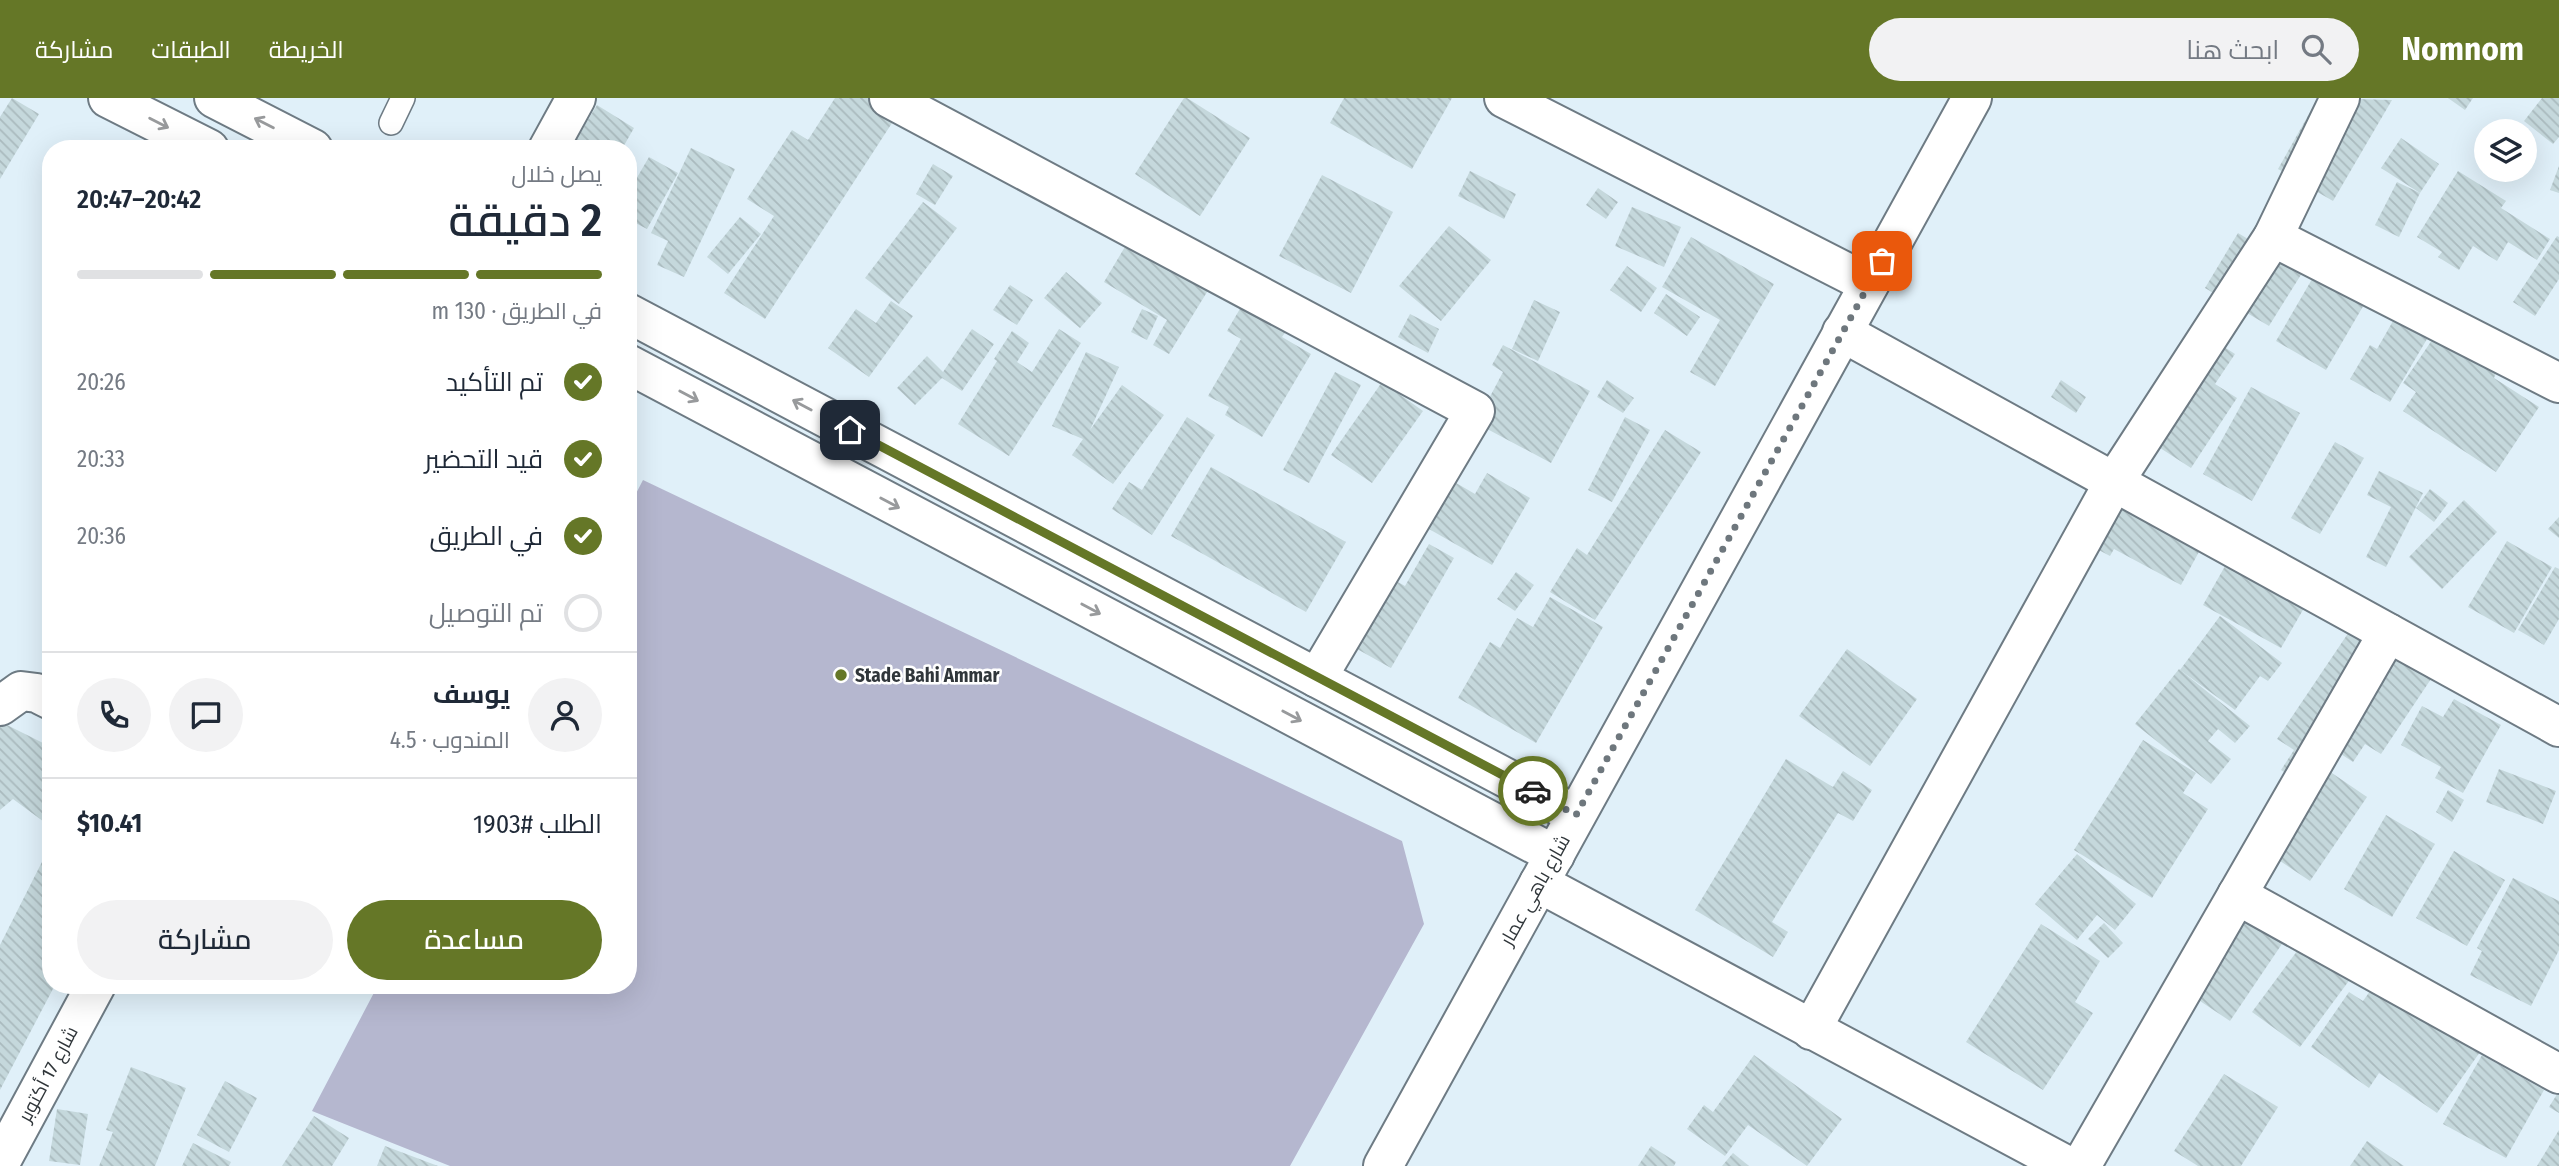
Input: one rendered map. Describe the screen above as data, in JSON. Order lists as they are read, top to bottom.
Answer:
{
  "streets": {
    "street": ["شارع باهي عمار", "شارع 17 أكتوبر"]
  },
  "places": ["Stade Bahi Ammar"],
  "page": {
    "header": "Nomnom",
    "search": "ابحث هنا",
    "nav": ["الخريطة", "الطبقات", "مشاركة"],
    "heading": ["2 دقيقة", "يصل خلال", "20:42–20:47"],
    "panel": [
      "يوسف",
      "المندوب · 4.5",
      "الطلب #1903",
      "$10.41"
    ],
    "bar": "في الطريق · 130 m",
    "list": [
      ["تم التأكيد", "20:26"],
      ["قيد التحضير", "20:33"],
      ["في الطريق", "20:36"],
      "تم التوصيل"
    ],
    "buttons": ["مساعدة", "مشاركة"]
  }
}
